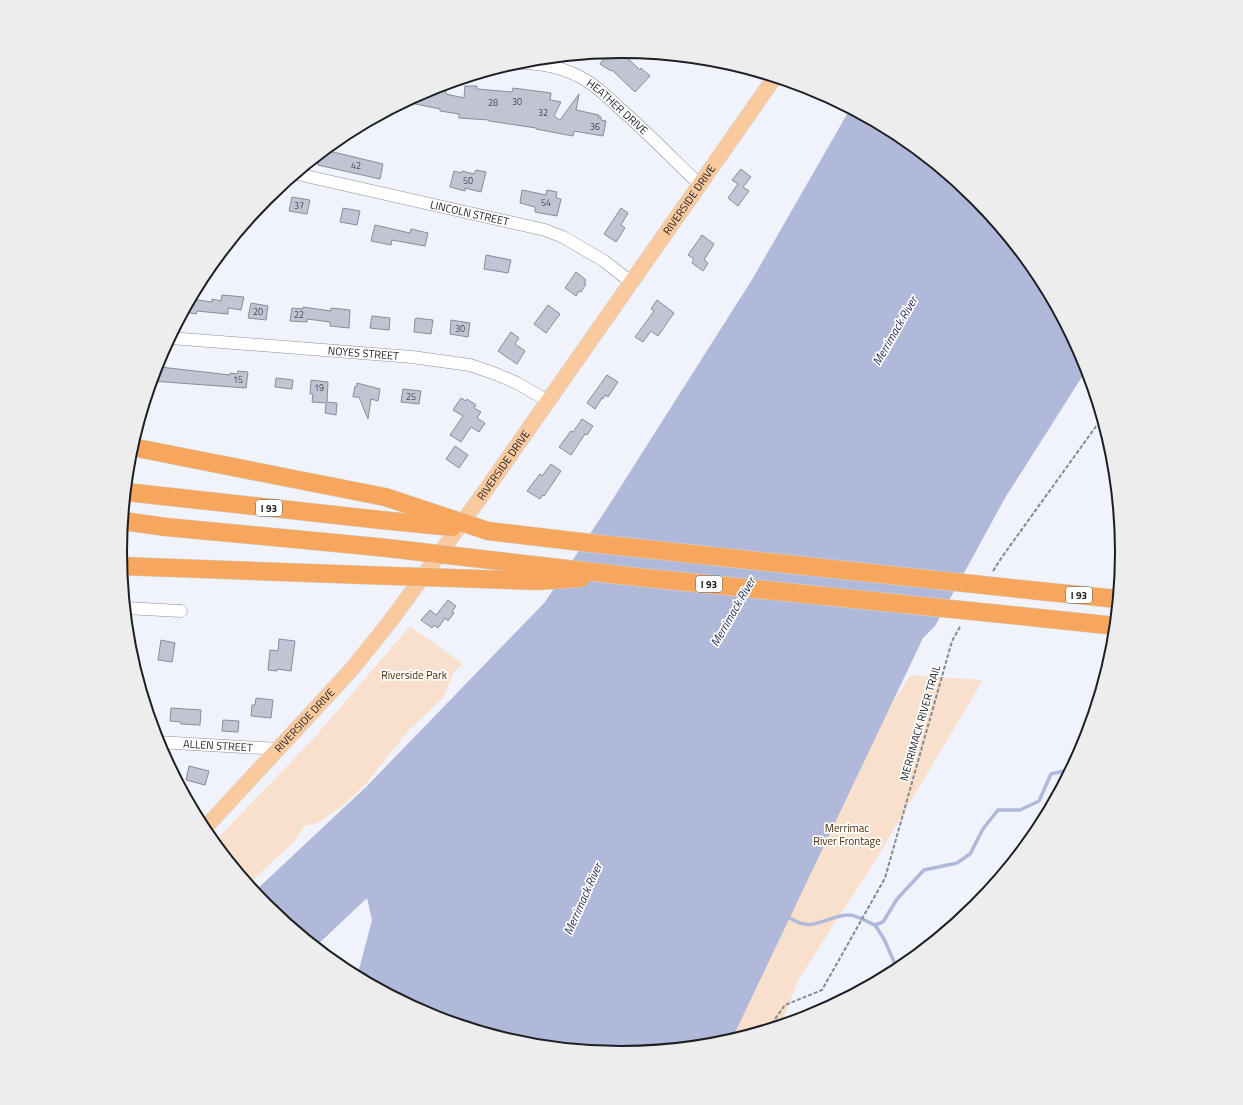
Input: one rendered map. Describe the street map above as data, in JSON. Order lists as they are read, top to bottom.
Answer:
{
  "streets": {
    "highway": ["I 93"],
    "main road": ["RIVERSIDE DRIVE"],
    "street": [
      "HEATHER DRIVE",
      "LINCOLN STREET",
      "NOYES STREET",
      "ALLEN STREET"
    ],
    "path": ["MERRIMACK RIVER TRAIL"]
  },
  "crossings": [
    ["HEATHER DRIVE", "RIVERSIDE DRIVE"],
    ["RIVERSIDE DRIVE", "LINCOLN STREET"],
    ["RIVERSIDE DRIVE", "NOYES STREET"],
    ["RIVERSIDE DRIVE", "ALLEN STREET"]
  ],
  "water": ["Merrimack River"],
  "parks": ["Riverside Park", "Merrimac River Frontage"],
  "house_numbers": [
    "30",
    "28",
    "32",
    "36",
    "42",
    "50",
    "54",
    "37",
    "20",
    "22",
    "30",
    "15",
    "19",
    "25"
  ]
}
